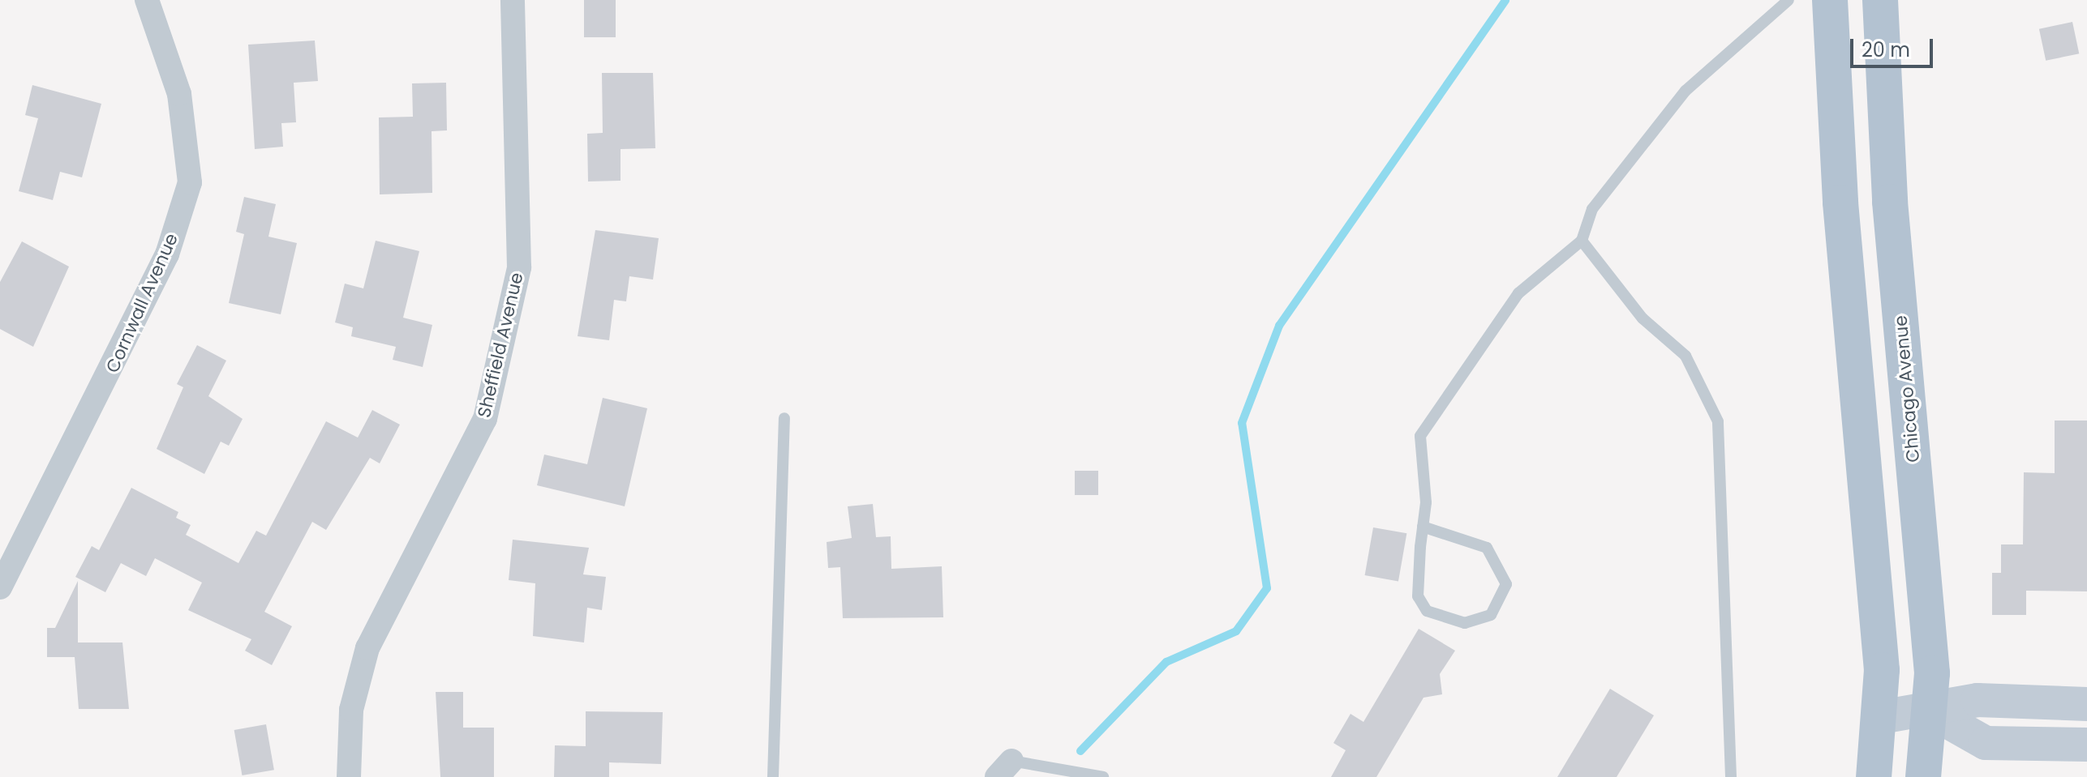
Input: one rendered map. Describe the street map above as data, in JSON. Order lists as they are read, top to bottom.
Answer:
{
  "streets": {
    "main road": ["Chicago Avenue"],
    "street": ["Cornwall Avenue", "Sheffield Avenue"]
  },
  "scale_bar": "20 m"
}
